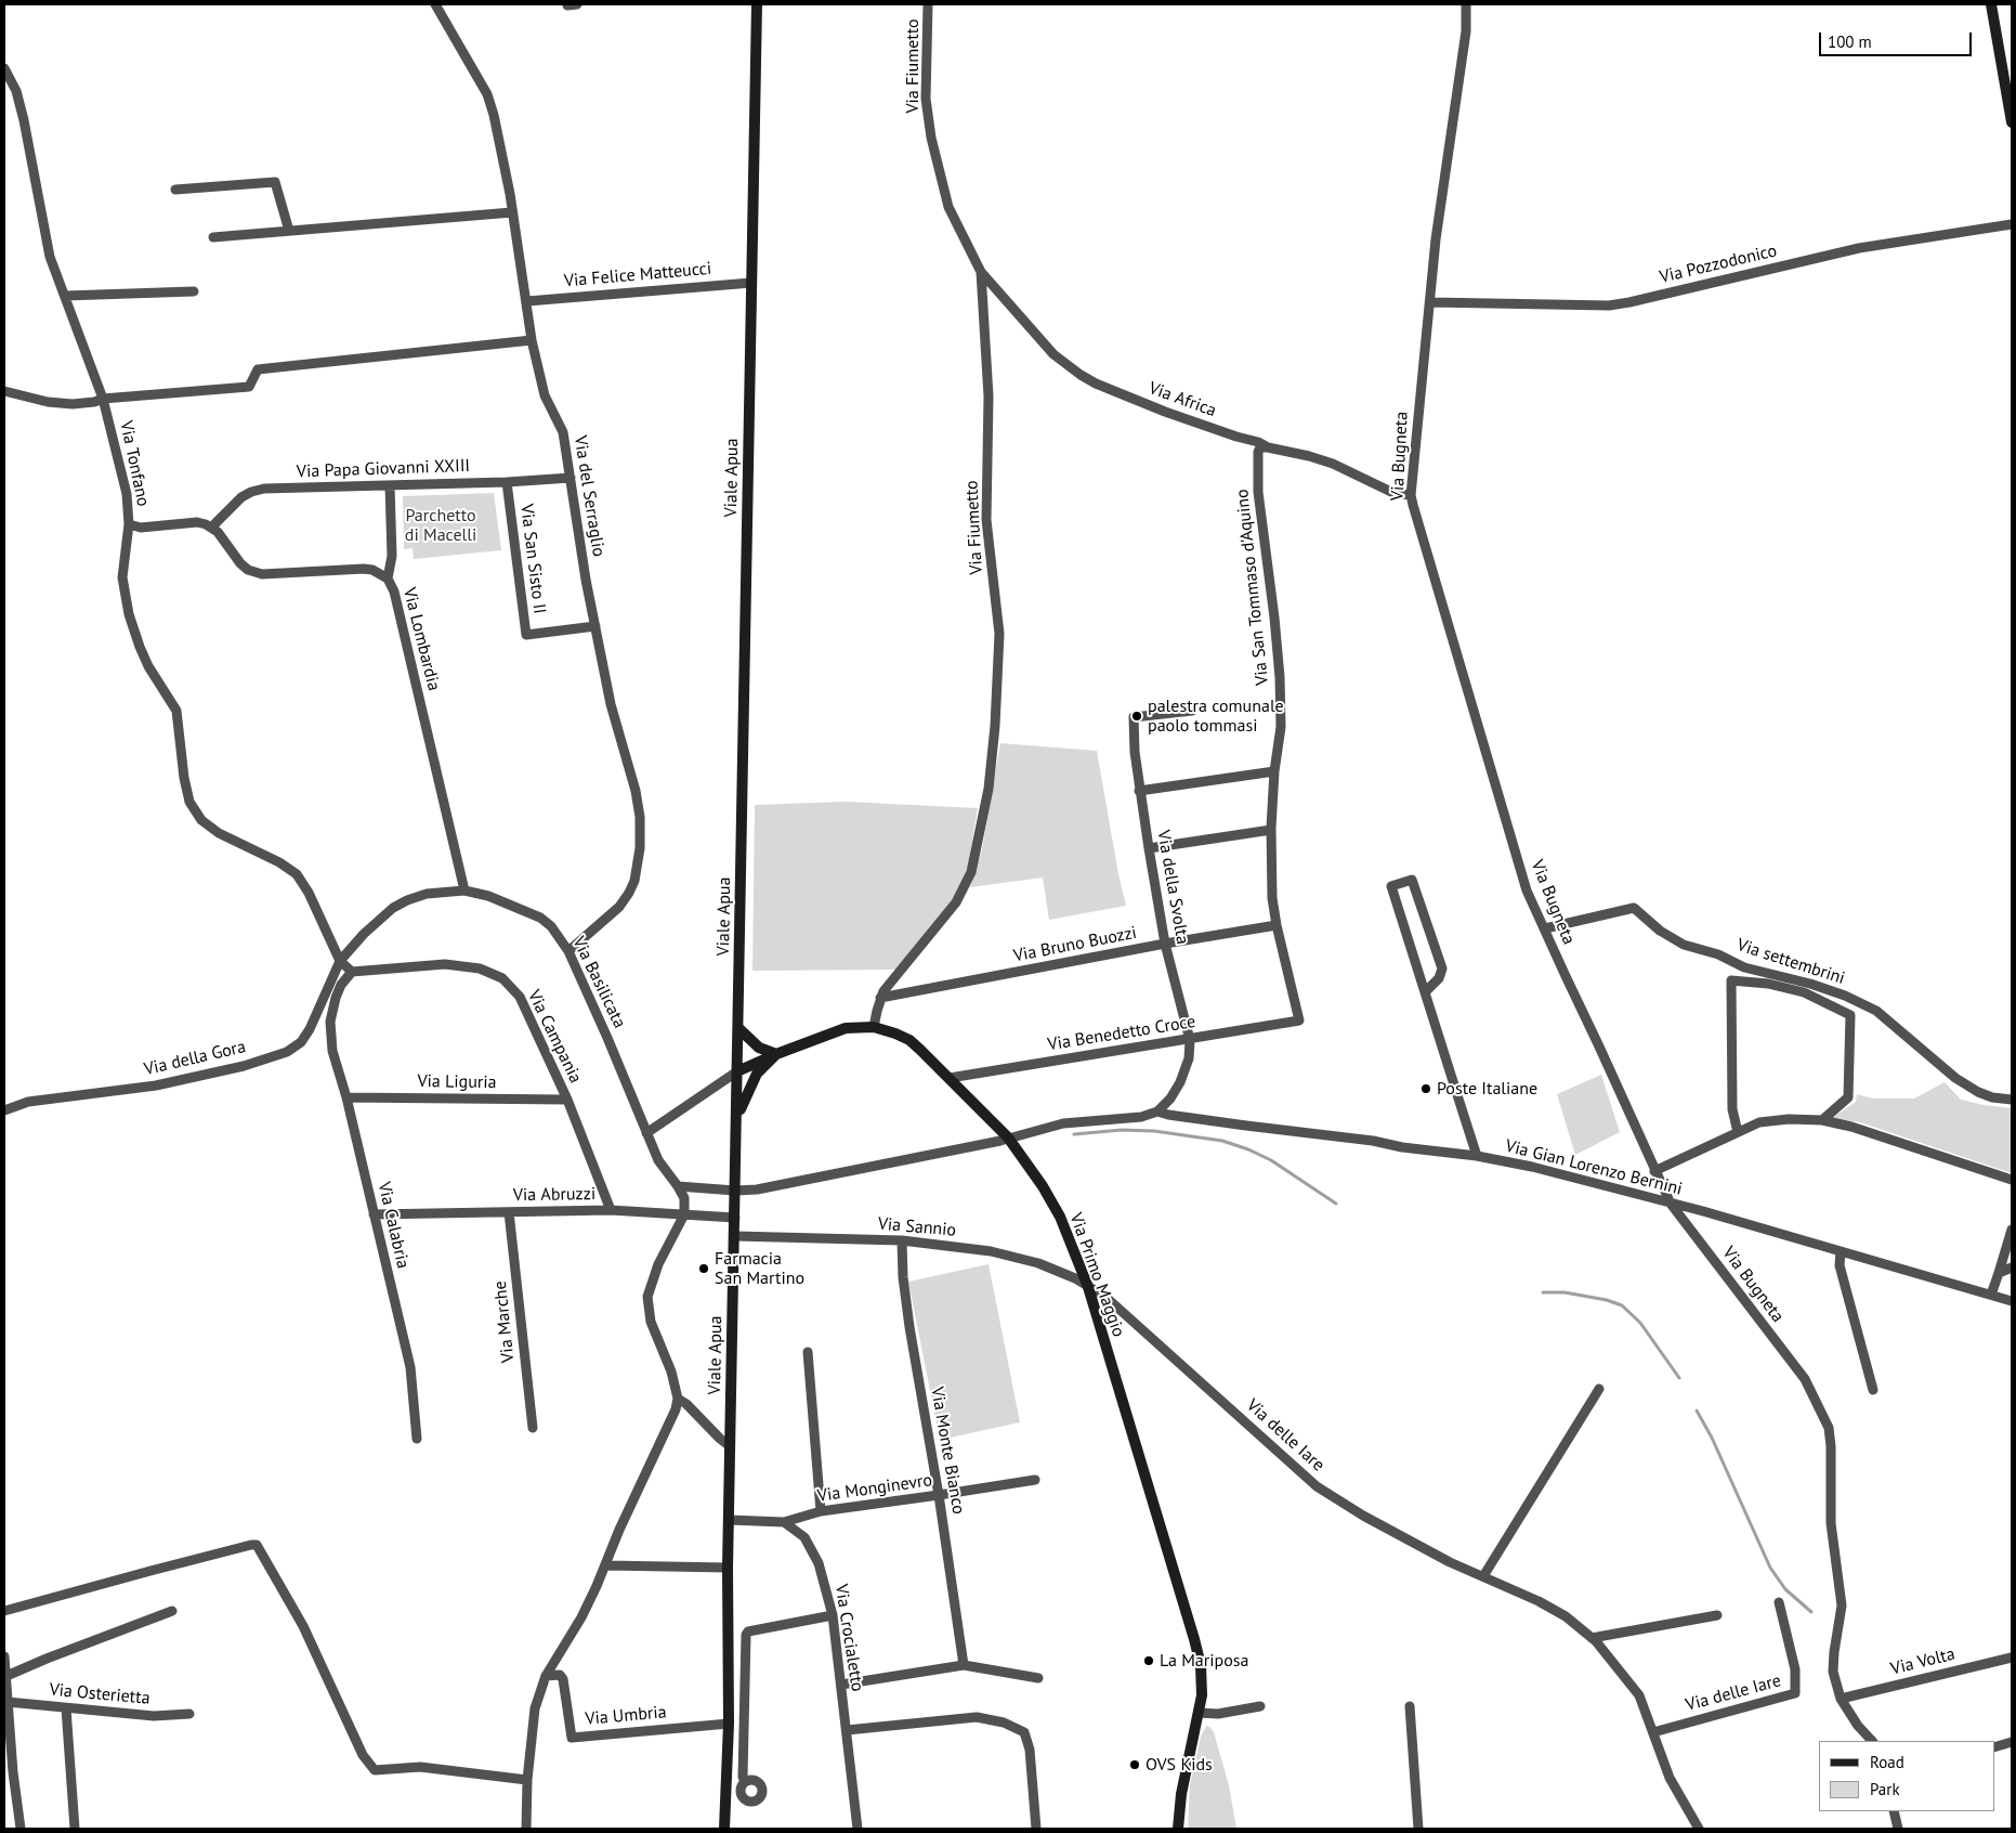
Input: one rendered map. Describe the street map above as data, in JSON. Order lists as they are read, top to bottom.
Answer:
{
  "streets": {
    "street": [
      "Via Fiumetto",
      "Via Pozzodonico",
      "Via Felice Matteucci",
      "Via Africa",
      "Via Bugneta",
      "Via Tonfano",
      "Via Papa Giovanni XXIII",
      "Viale Apua",
      "Via del Serraglio",
      "Via San Sisto II",
      "Via San Tommaso d'Aquino",
      "Via Lombardia",
      "Via della Svolta",
      "Via Bruno Buozzi",
      "Via settembrini",
      "Via Basilicata",
      "Via Benedetto Croce",
      "Via Campania",
      "Via della Gora",
      "Via Liguria",
      "Via Gian Lorenzo Bernini",
      "Via Abruzzi",
      "Via Calabria",
      "Via Sannio",
      "Via Primo Maggio",
      "Via Marche",
      "Via delle Iare",
      "Via Monte Bianco",
      "Via Monginevro",
      "Via Crocialetto",
      "Via Volta",
      "Via Osterietta",
      "Via Umbria"
    ]
  },
  "crossings": [
    ["Via Fiumetto", "Via Africa"],
    ["Via Fiumetto", "Via Bruno Buozzi"],
    ["Via Fiumetto", "Via Primo Maggio"],
    ["Via Pozzodonico", "Via Bugneta"],
    ["Via Felice Matteucci", "Viale Apua"],
    ["Via Felice Matteucci", "Via del Serraglio"],
    ["Via Africa", "Via Bugneta"],
    ["Via Africa", "Via San Tommaso d'Aquino"],
    ["Via Bugneta", "Via settembrini"],
    ["Via Bugneta", "Via Gian Lorenzo Bernini"],
    ["Via Bugneta", "Via Volta"],
    ["Via Tonfano", "Via Basilicata"],
    ["Via Tonfano", "Via della Gora"],
    ["Via Papa Giovanni XXIII", "Via del Serraglio"],
    ["Via Papa Giovanni XXIII", "Via San Sisto II"],
    ["Via Papa Giovanni XXIII", "Via Lombardia"],
    ["Viale Apua", "Via Abruzzi"],
    ["Viale Apua", "Via Sannio"],
    ["Viale Apua", "Via Primo Maggio"],
    ["Viale Apua", "Via Umbria"],
    ["Via del Serraglio", "Via San Sisto II"],
    ["Via del Serraglio", "Via Basilicata"],
    ["Via San Tommaso d'Aquino", "Via Bruno Buozzi"],
    ["Via San Tommaso d'Aquino", "Via Benedetto Croce"],
    ["Via Lombardia", "Via Basilicata"],
    ["Via della Svolta", "Via Bruno Buozzi"],
    ["Via della Svolta", "Via Benedetto Croce"],
    ["Via della Svolta", "Via Gian Lorenzo Bernini"],
    ["Via Basilicata", "Via della Gora"],
    ["Via Basilicata", "Via Abruzzi"],
    ["Via Benedetto Croce", "Via Primo Maggio"],
    ["Via Campania", "Via Liguria"],
    ["Via Campania", "Via Abruzzi"],
    ["Via Campania", "Via Calabria"],
    ["Via Liguria", "Via Calabria"],
    ["Via Abruzzi", "Via Calabria"],
    ["Via Abruzzi", "Via Marche"],
    ["Via Sannio", "Via Primo Maggio"],
    ["Via Sannio", "Via delle Iare"],
    ["Via Sannio", "Via Monte Bianco"],
    ["Via Primo Maggio", "Via delle Iare"],
    ["Via Monte Bianco", "Via Monginevro"],
    ["Via Monginevro", "Via Crocialetto"]
  ],
  "parks": ["Parchetto di Macelli"],
  "places": [
    "palestra comunale paolo tommasi",
    "Poste Italiane",
    "Farmacia San Martino",
    "La Mariposa",
    "OVS Kids"
  ],
  "legend": ["Road", "Park"],
  "scale_bar": "100 m"
}
